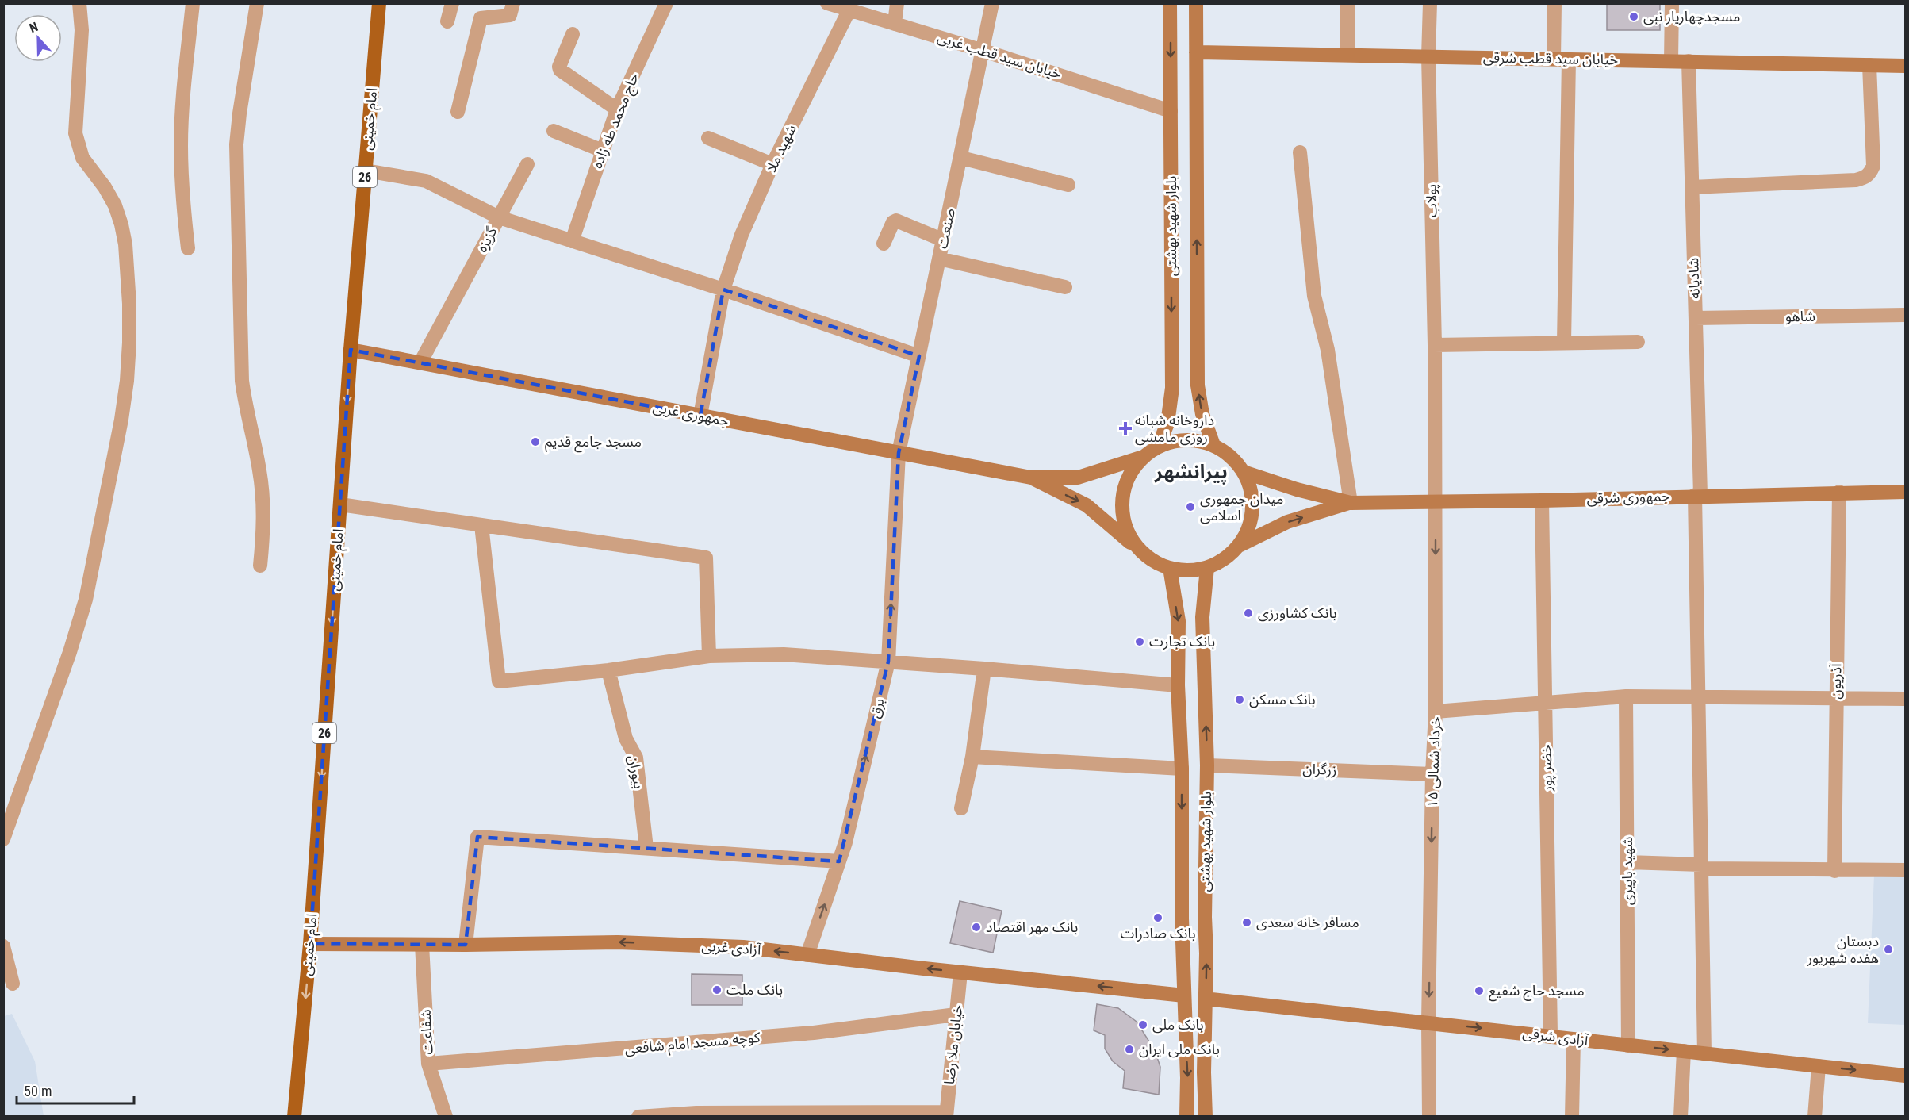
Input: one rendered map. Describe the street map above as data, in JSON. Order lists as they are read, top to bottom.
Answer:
{
  "streets": {
    "main road": ["امام خمینی", "26"],
    "street": [
      "خیابان سید قطب غربی",
      "خیابان سید قطب شرقی",
      "حاج محمد طه زاده",
      "شهید ملا",
      "پولاب",
      "بلوار شهید بهشتی",
      "صنعت",
      "گزیزه",
      "شادیانه",
      "شاهو",
      "جمهوری غربی",
      "جمهوری شرقی",
      "آذریون",
      "برق",
      "۱۵ خرداد شمالی",
      "خضر پور",
      "زرگران",
      "بیوران",
      "شهید باپیری",
      "آزادی غربی",
      "شفاعت",
      "آزادی شرقی",
      "کوچه مسجد امام شافعی",
      "خیابان ملا رضا"
    ]
  },
  "crossings": [
    ["خیابان سید قطب غربی", "شهید ملا"],
    ["خیابان سید قطب غربی", "بلوار شهید بهشتی"],
    ["خیابان سید قطب غربی", "صنعت"],
    ["خیابان سید قطب شرقی", "پولاب"],
    ["خیابان سید قطب شرقی", "بلوار شهید بهشتی"],
    ["خیابان سید قطب شرقی", "شادیانه"],
    ["امام خمینی", "گزیزه"],
    ["امام خمینی", "جمهوری غربی"],
    ["امام خمینی", "آزادی غربی"],
    ["شهید ملا", "جمهوری غربی"],
    ["پولاب", "جمهوری شرقی"],
    ["پولاب", "۱۵ خرداد شمالی"],
    ["بلوار شهید بهشتی", "زرگران"],
    ["بلوار شهید بهشتی", "آزادی غربی"],
    ["بلوار شهید بهشتی", "آزادی شرقی"],
    ["صنعت", "جمهوری غربی"],
    ["صنعت", "برق"],
    ["گزیزه", "جمهوری غربی"],
    ["شادیانه", "شاهو"],
    ["شادیانه", "جمهوری شرقی"],
    ["شادیانه", "آزادی شرقی"],
    ["جمهوری غربی", "برق"],
    ["جمهوری شرقی", "آذریون"],
    ["جمهوری شرقی", "۱۵ خرداد شمالی"],
    ["جمهوری شرقی", "خضر پور"],
    ["برق", "آزادی غربی"],
    ["۱۵ خرداد شمالی", "زرگران"],
    ["۱۵ خرداد شمالی", "آزادی شرقی"],
    ["خضر پور", "آزادی شرقی"],
    ["شهید باپیری", "آزادی شرقی"],
    ["آزادی غربی", "شفاعت"],
    ["آزادی غربی", "خیابان ملا رضا"],
    ["شفاعت", "کوچه مسجد امام شافعی"],
    ["کوچه مسجد امام شافعی", "خیابان ملا رضا"]
  ],
  "one_way": [
    "امام خمینی",
    "برق",
    "۱۵ خرداد شمالی",
    "آزادی غربی",
    "آزادی شرقی"
  ],
  "districts": ["پیرانشهر"],
  "places": {
    "other": [
      "مسجدچهاریار نبی",
      "مسجد جامع قدیم",
      "میدان جمهوری اسلامی",
      "بانک کشاورزی",
      "بانک تجارت",
      "بانک مسکن",
      "بانک صادرات",
      "مسافر خانه سعدی",
      "بانک مهر اقتصاد",
      "دبستان هفده شهریور",
      "بانک ملت",
      "مسجد حاج شفیع",
      "بانک ملی",
      "بانک ملی ایران"
    ],
    "health": ["داروخانه شبانه روزی مامشی"]
  },
  "scale_bar": "50 m",
  "north": "top"
}
